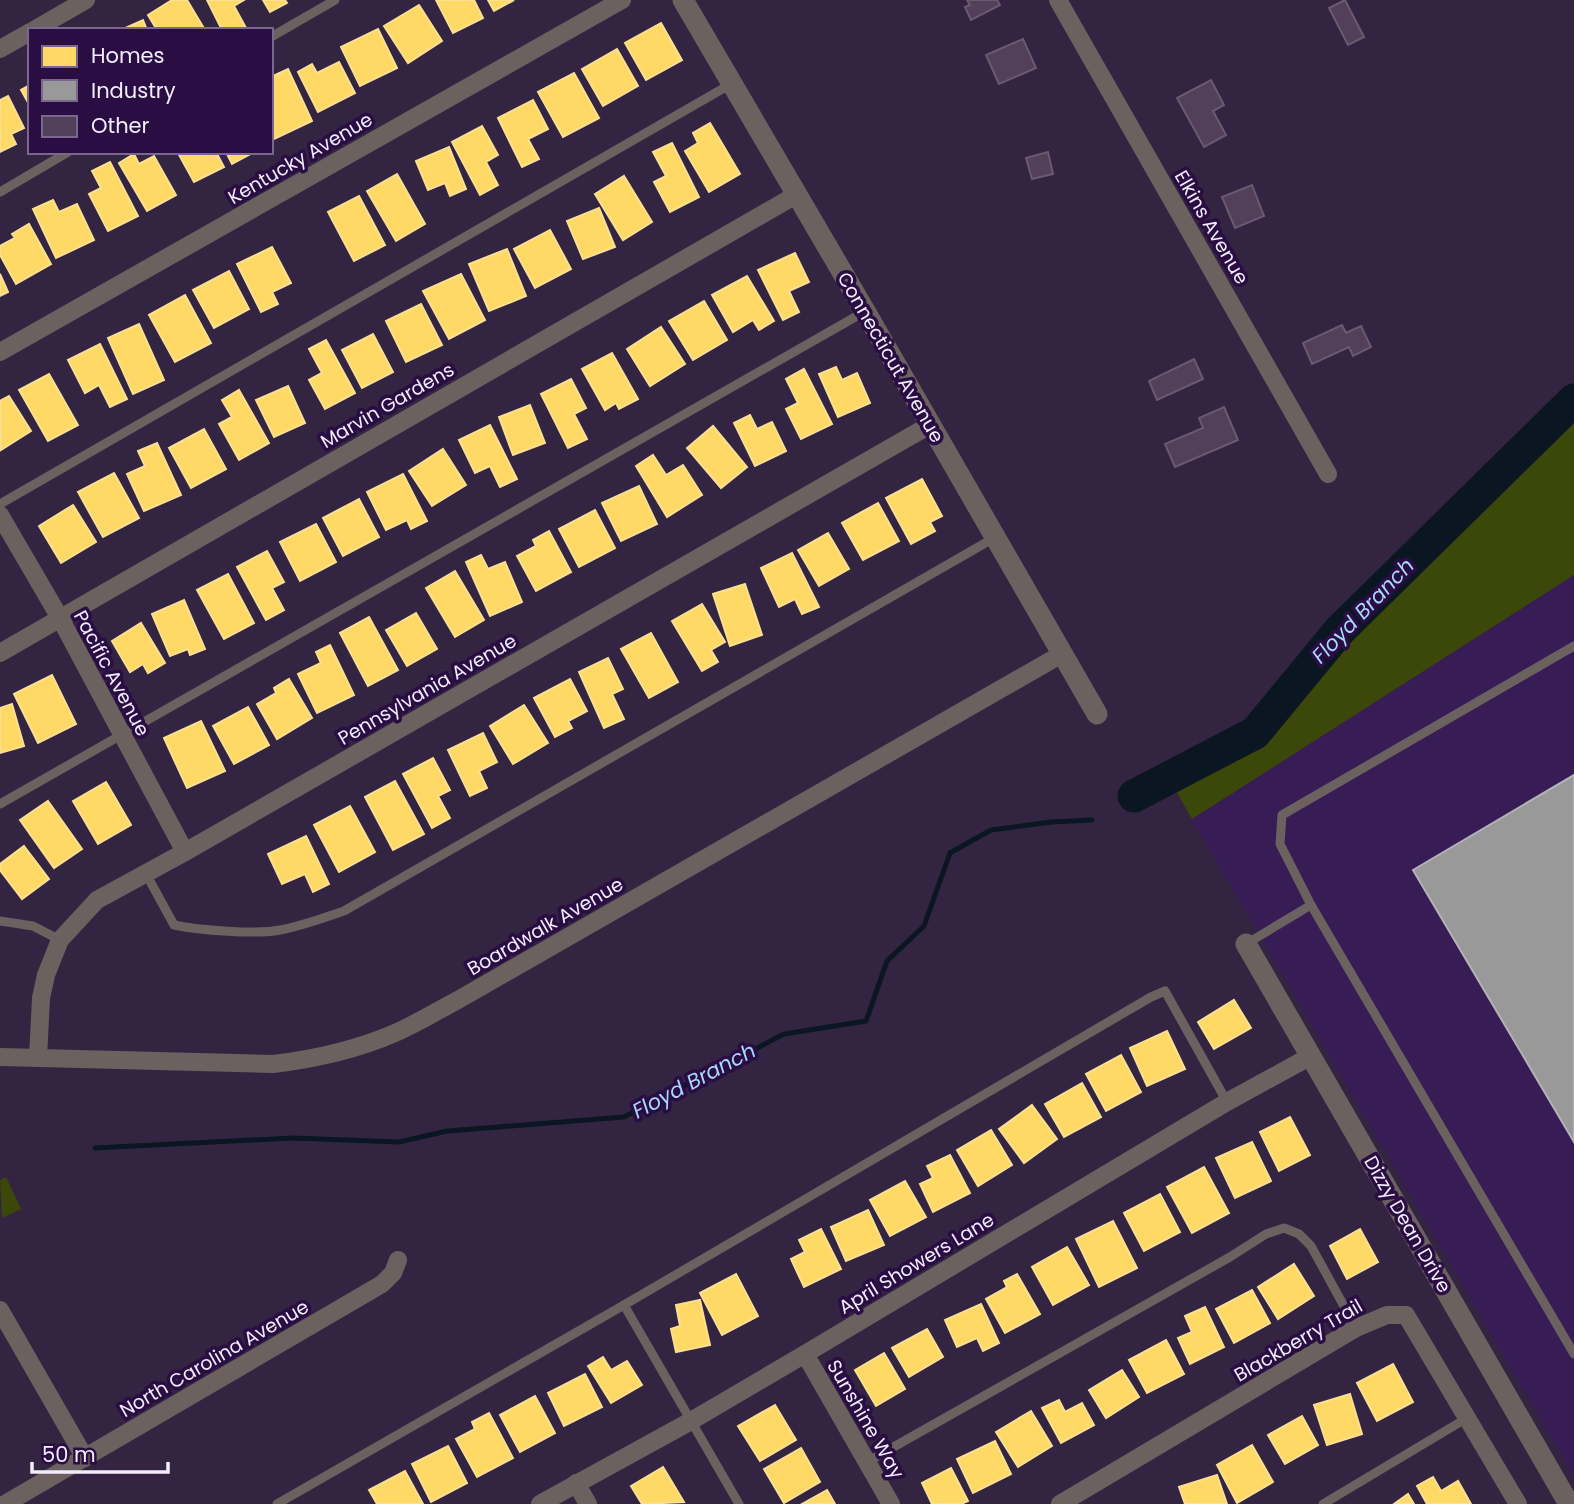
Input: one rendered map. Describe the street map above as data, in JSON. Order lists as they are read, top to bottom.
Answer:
{
  "streets": {
    "street": [
      "Kentucky Avenue",
      "Elkins Avenue",
      "Connecticut Avenue",
      "Marvin Gardens",
      "Pacific Avenue",
      "Pennsylvania Avenue",
      "Boardwalk Avenue",
      "Dizzy Dean Drive",
      "April Showers Lane",
      "Blackberry Trail",
      "North Carolina Avenue",
      "Sunshine Way"
    ]
  },
  "crossings": [
    ["Connecticut Avenue", "Marvin Gardens"],
    ["Connecticut Avenue", "Pennsylvania Avenue"],
    ["Connecticut Avenue", "Boardwalk Avenue"],
    ["Marvin Gardens", "Pacific Avenue"],
    ["Pacific Avenue", "Pennsylvania Avenue"],
    ["Pennsylvania Avenue", "Boardwalk Avenue"],
    ["Dizzy Dean Drive", "April Showers Lane"],
    ["April Showers Lane", "Sunshine Way"]
  ],
  "water": ["Floyd Branch"],
  "legend": ["Homes", "Industry", "Other"],
  "scale_bar": "50 m"
}
